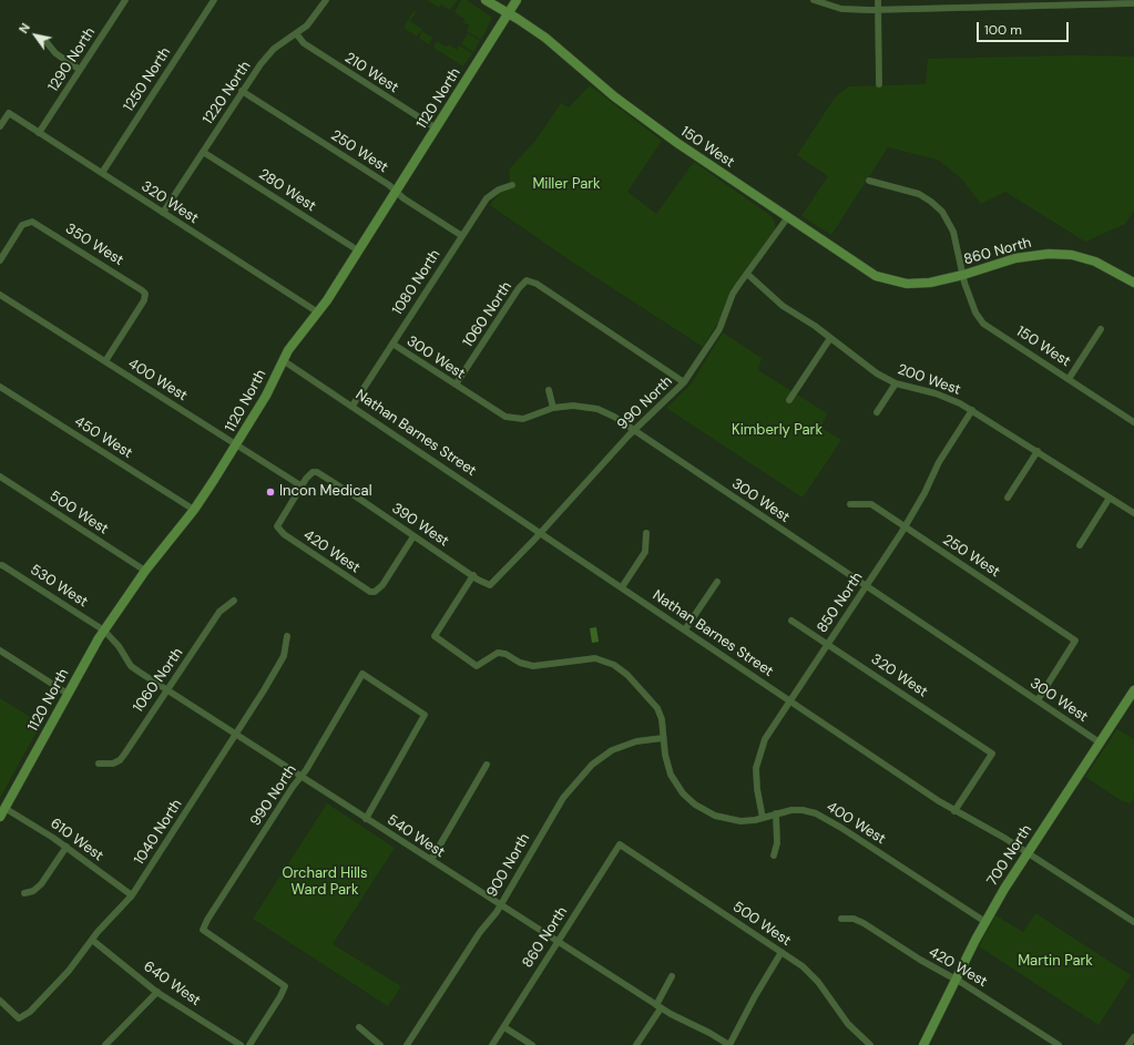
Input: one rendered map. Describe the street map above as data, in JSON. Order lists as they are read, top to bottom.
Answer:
{
  "streets": {
    "street": [
      "1290 North",
      "210 West",
      "1250 North",
      "1220 North",
      "1120 North",
      "150 West",
      "250 West",
      "280 West",
      "320 West",
      "350 West",
      "860 North",
      "1080 North",
      "1060 North",
      "300 West",
      "400 West",
      "200 West",
      "990 North",
      "Nathan Barnes Street",
      "450 West",
      "500 West",
      "390 West",
      "420 West",
      "530 West",
      "850 North",
      "1040 North",
      "540 West",
      "610 West",
      "700 North",
      "900 North",
      "640 West"
    ]
  },
  "crossings": [
    ["1290 North", "320 West"],
    ["210 West", "1220 North"],
    ["210 West", "1120 North"],
    ["1250 North", "320 West"],
    ["1220 North", "250 West"],
    ["1220 North", "280 West"],
    ["1220 North", "320 West"],
    ["1120 North", "150 West"],
    ["1120 North", "250 West"],
    ["1120 North", "280 West"],
    ["1120 North", "320 West"],
    ["1120 North", "400 West"],
    ["1120 North", "Nathan Barnes Street"],
    ["1120 North", "450 West"],
    ["1120 North", "500 West"],
    ["1120 North", "530 West"],
    ["1120 North", "540 West"],
    ["1120 North", "610 West"],
    ["150 West", "860 North"],
    ["150 West", "990 North"],
    ["250 West", "1080 North"],
    ["250 West", "300 West"],
    ["250 West", "850 North"],
    ["320 West", "Nathan Barnes Street"],
    ["320 West", "850 North"],
    ["350 West", "400 West"],
    ["860 North", "500 West"],
    ["860 North", "540 West"],
    ["1080 North", "300 West"],
    ["1080 North", "Nathan Barnes Street"],
    ["1060 North", "300 West"],
    ["1060 North", "990 North"],
    ["1060 North", "540 West"],
    ["300 West", "990 North"],
    ["300 West", "850 North"],
    ["300 West", "700 North"],
    ["400 West", "390 West"],
    ["400 West", "420 West"],
    ["400 West", "850 North"],
    ["400 West", "700 North"],
    ["400 West", "900 North"],
    ["200 West", "990 North"],
    ["200 West", "850 North"],
    ["990 North", "Nathan Barnes Street"],
    ["990 North", "390 West"],
    ["990 North", "540 West"],
    ["Nathan Barnes Street", "850 North"],
    ["Nathan Barnes Street", "700 North"],
    ["390 West", "420 West"],
    ["420 West", "700 North"],
    ["530 West", "540 West"],
    ["1040 North", "540 West"],
    ["1040 North", "610 West"],
    ["1040 North", "640 West"],
    ["540 West", "900 North"]
  ],
  "parks": [
    "Miller Park",
    "Kimberly Park",
    "Orchard Hills Ward Park",
    "Martin Park"
  ],
  "places": ["Incon Medical"],
  "scale_bar": "100 m",
  "north": "top left"
}
